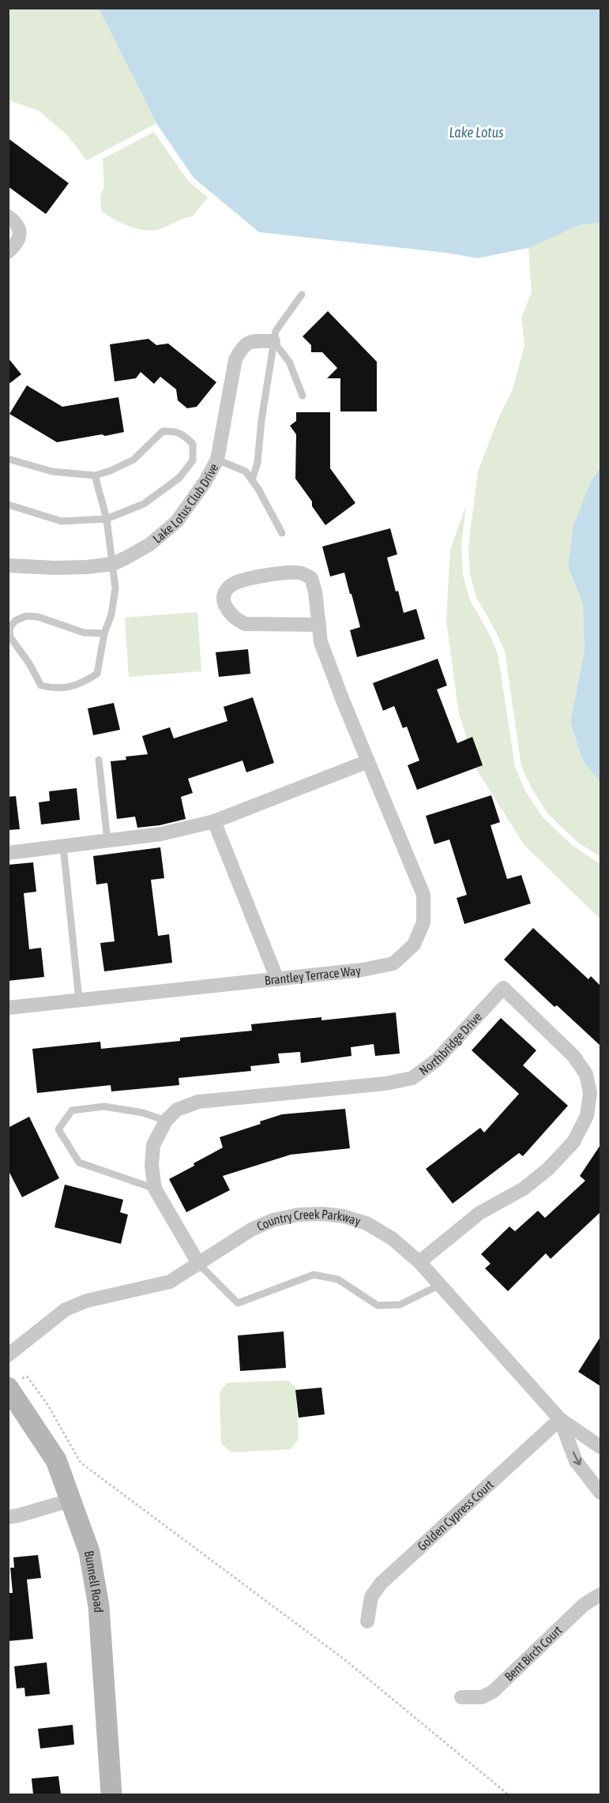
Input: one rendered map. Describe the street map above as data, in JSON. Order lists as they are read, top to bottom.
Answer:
{
  "streets": {
    "main road": ["Bunnell Road"],
    "street": [
      "Lake Lotus Club Drive",
      "Brantley Terrace Way",
      "Northbridge Drive",
      "Country Creek Parkway",
      "Golden Cypress Court",
      "Bent Birch Court"
    ]
  },
  "crossings": [
    ["Northbridge Drive", "Country Creek Parkway"],
    ["Country Creek Parkway", "Golden Cypress Court"]
  ],
  "water": ["Lake Lotus"]
}
